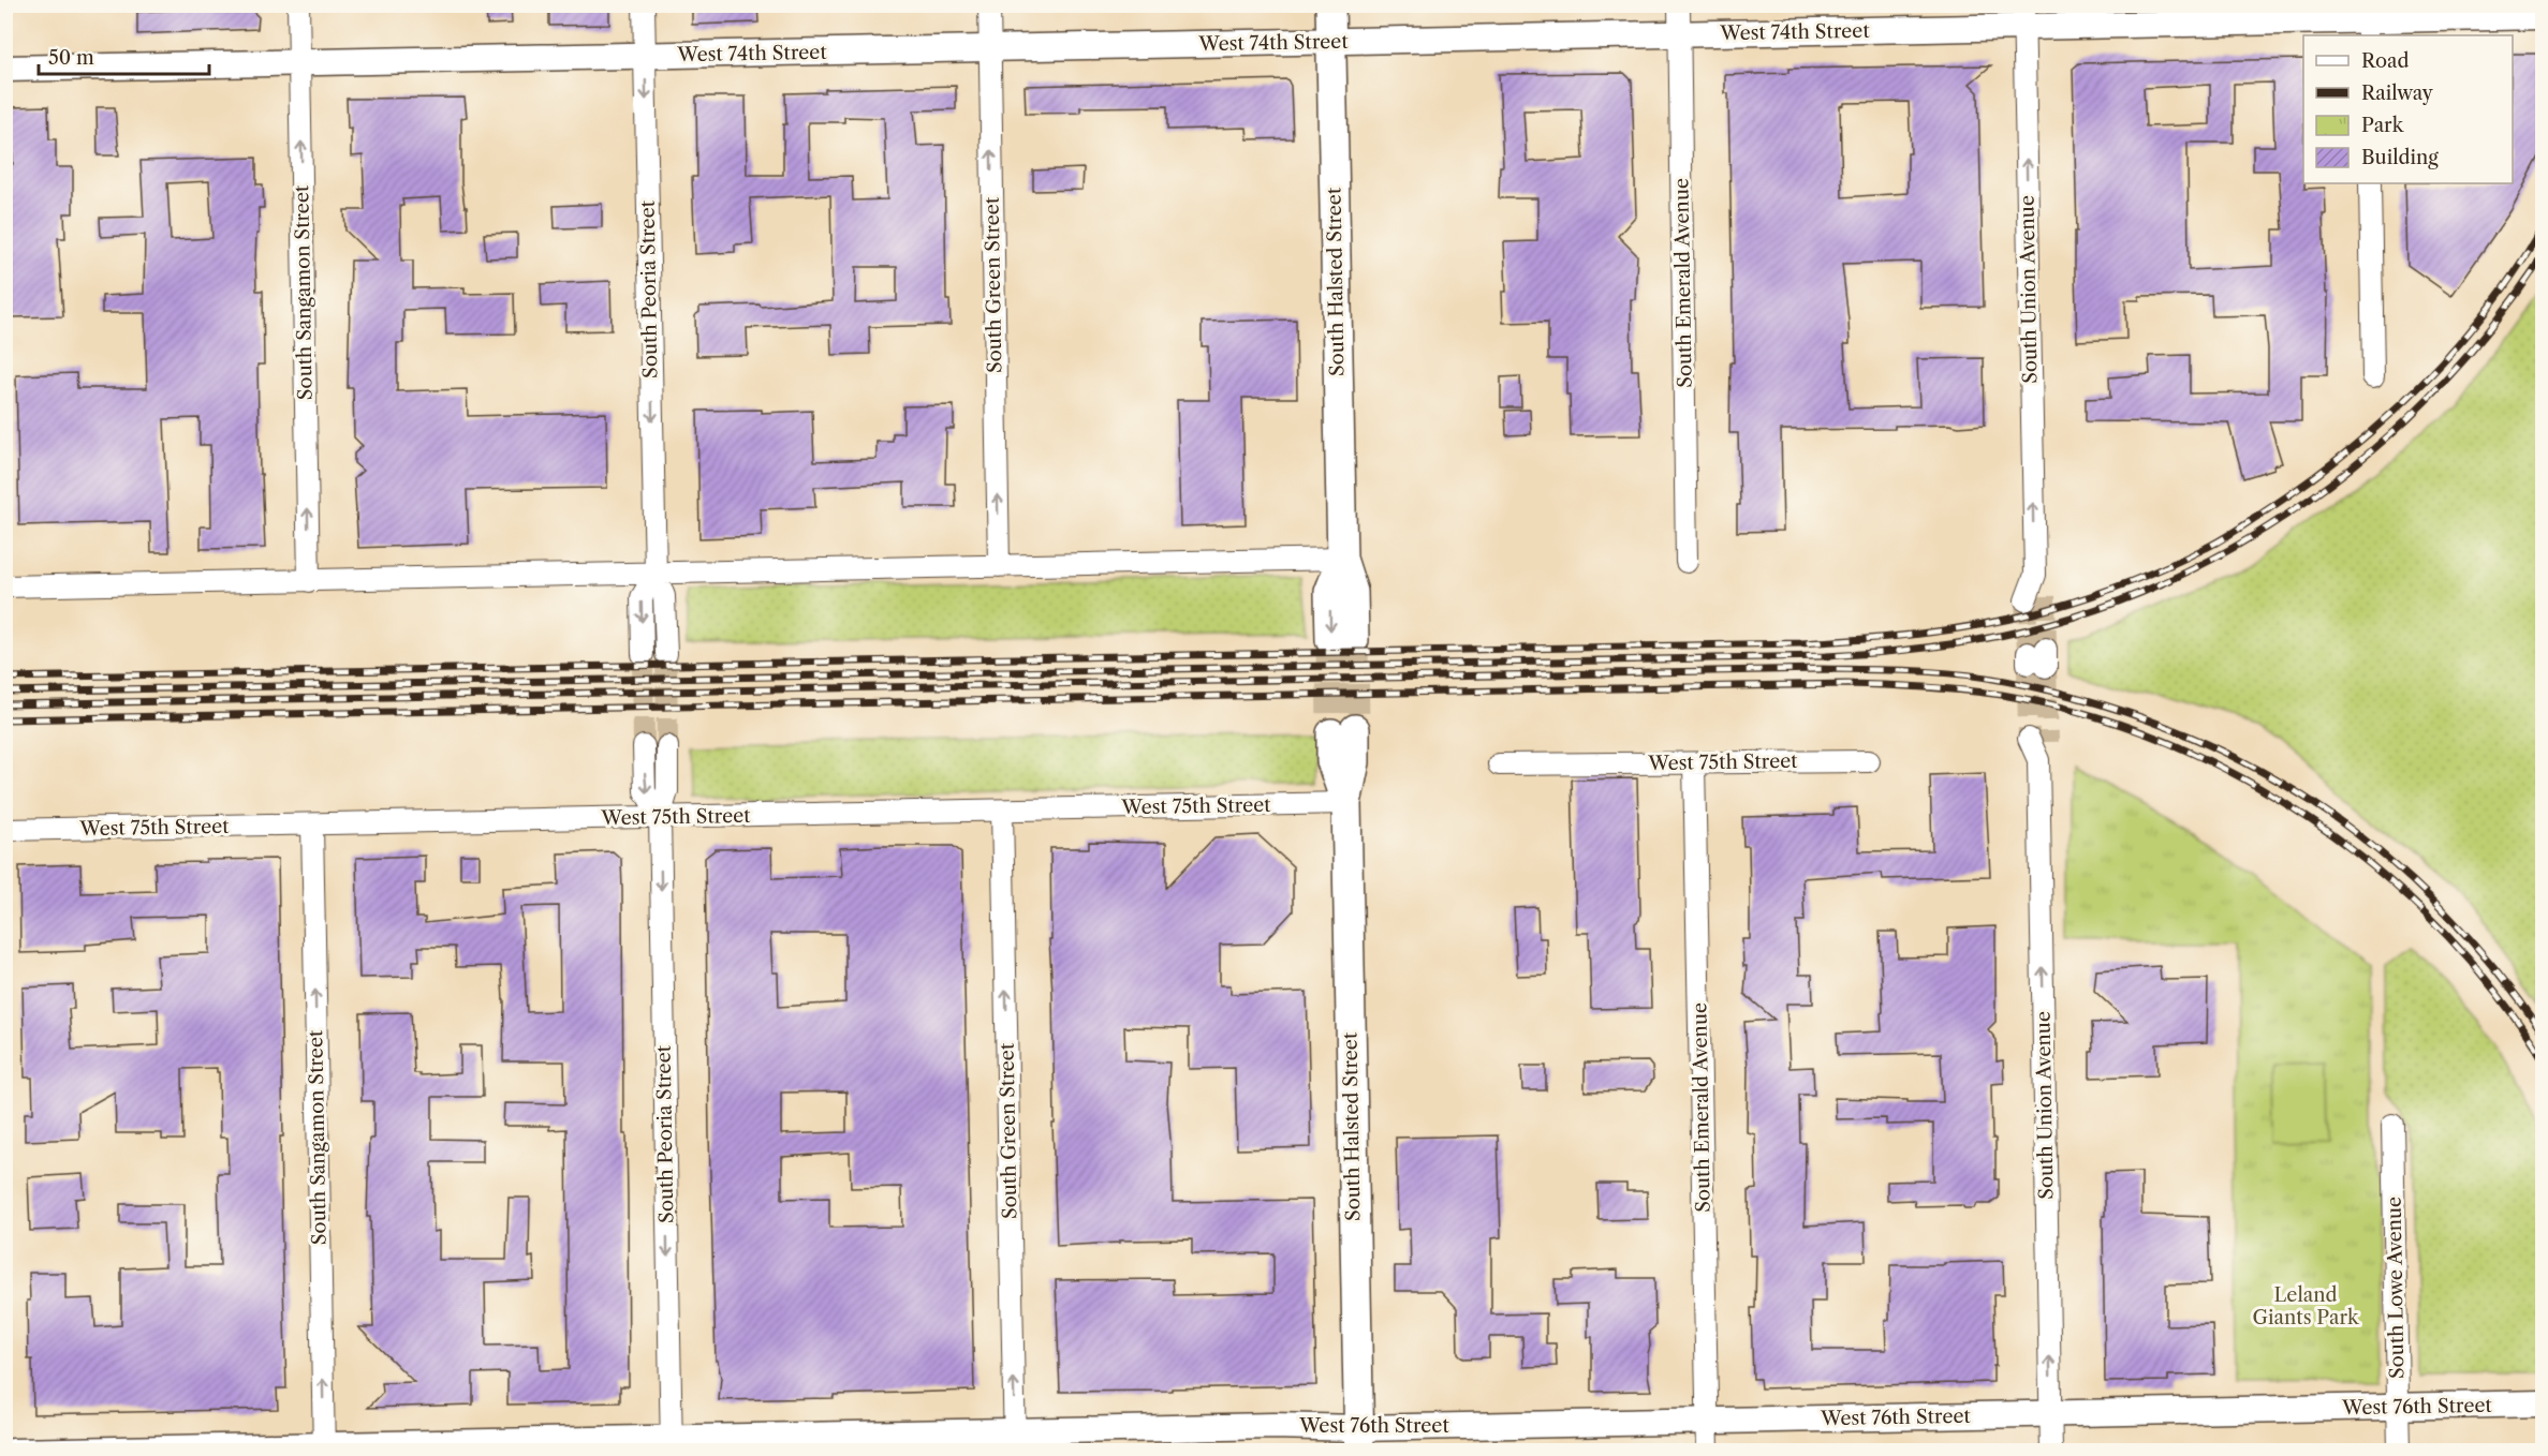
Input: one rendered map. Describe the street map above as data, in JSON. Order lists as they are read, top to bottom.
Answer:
{
  "streets": {
    "main road": ["South Halsted Street"],
    "street": [
      "West 74th Street",
      "South Emerald Avenue",
      "South Green Street",
      "South Peoria Street",
      "South Union Avenue",
      "South Sangamon Street",
      "West 75th Street",
      "South Lowe Avenue",
      "West 76th Street"
    ]
  },
  "crossings": [
    ["West 74th Street", "South Halsted Street"],
    ["West 74th Street", "South Emerald Avenue"],
    ["West 74th Street", "South Green Street"],
    ["West 74th Street", "South Peoria Street"],
    ["West 74th Street", "South Union Avenue"],
    ["West 74th Street", "South Sangamon Street"],
    ["South Halsted Street", "West 75th Street"],
    ["South Halsted Street", "West 76th Street"],
    ["South Emerald Avenue", "West 75th Street"],
    ["South Emerald Avenue", "West 76th Street"],
    ["South Green Street", "West 75th Street"],
    ["South Green Street", "West 76th Street"],
    ["South Peoria Street", "West 75th Street"],
    ["South Peoria Street", "West 76th Street"],
    ["South Union Avenue", "West 76th Street"],
    ["South Sangamon Street", "West 75th Street"],
    ["South Sangamon Street", "West 76th Street"],
    ["South Lowe Avenue", "West 76th Street"]
  ],
  "one_way": [
    "South Green Street",
    "South Peoria Street",
    "South Union Avenue",
    "South Sangamon Street"
  ],
  "parks": ["Leland Giants Park"],
  "legend": [
    "Road",
    "Railway",
    "Park",
    "Building"
  ],
  "scale_bar": "50 m"
}
